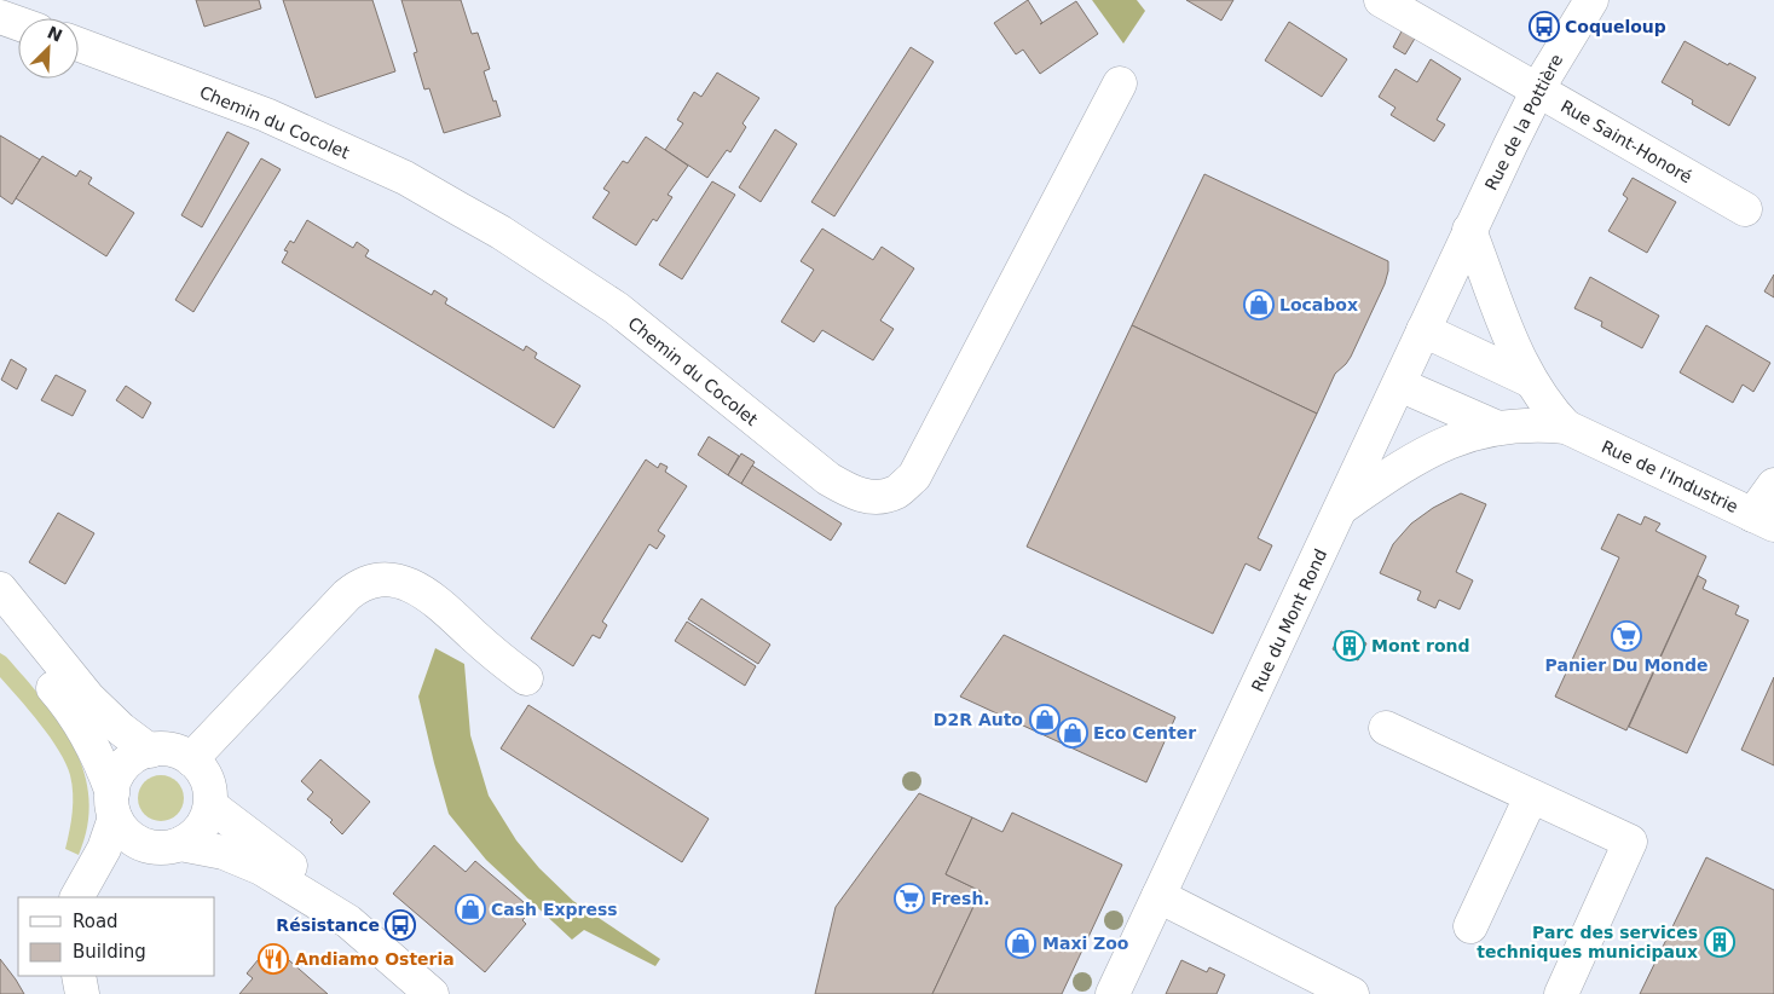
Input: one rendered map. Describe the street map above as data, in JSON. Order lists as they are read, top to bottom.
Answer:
{
  "streets": {
    "street": [
      "Chemin du Cocolet",
      "Rue de la Pottière",
      "Rue Saint-Honoré",
      "Rue de l'Industrie",
      "Rue du Mont Rond"
    ]
  },
  "crossings": [
    ["Rue de la Pottière", "Rue Saint-Honoré"],
    ["Rue de la Pottière", "Rue de l'Industrie"],
    ["Rue de la Pottière", "Rue du Mont Rond"],
    ["Rue de l'Industrie", "Rue du Mont Rond"]
  ],
  "places": {
    "bus stop": ["Coqueloup", "Résistance"],
    "shop": [
      "Locabox",
      "D2R Auto",
      "Eco Center",
      "Cash Express",
      "Maxi Zoo"
    ],
    "supermarket": ["Panier Du Monde", "Fresh."],
    "building": ["Mont rond", "Parc des services techniques municipaux"],
    "restaurant": ["Andiamo Osteria"]
  },
  "legend": ["Road", "Building"],
  "north": "top right"
}
